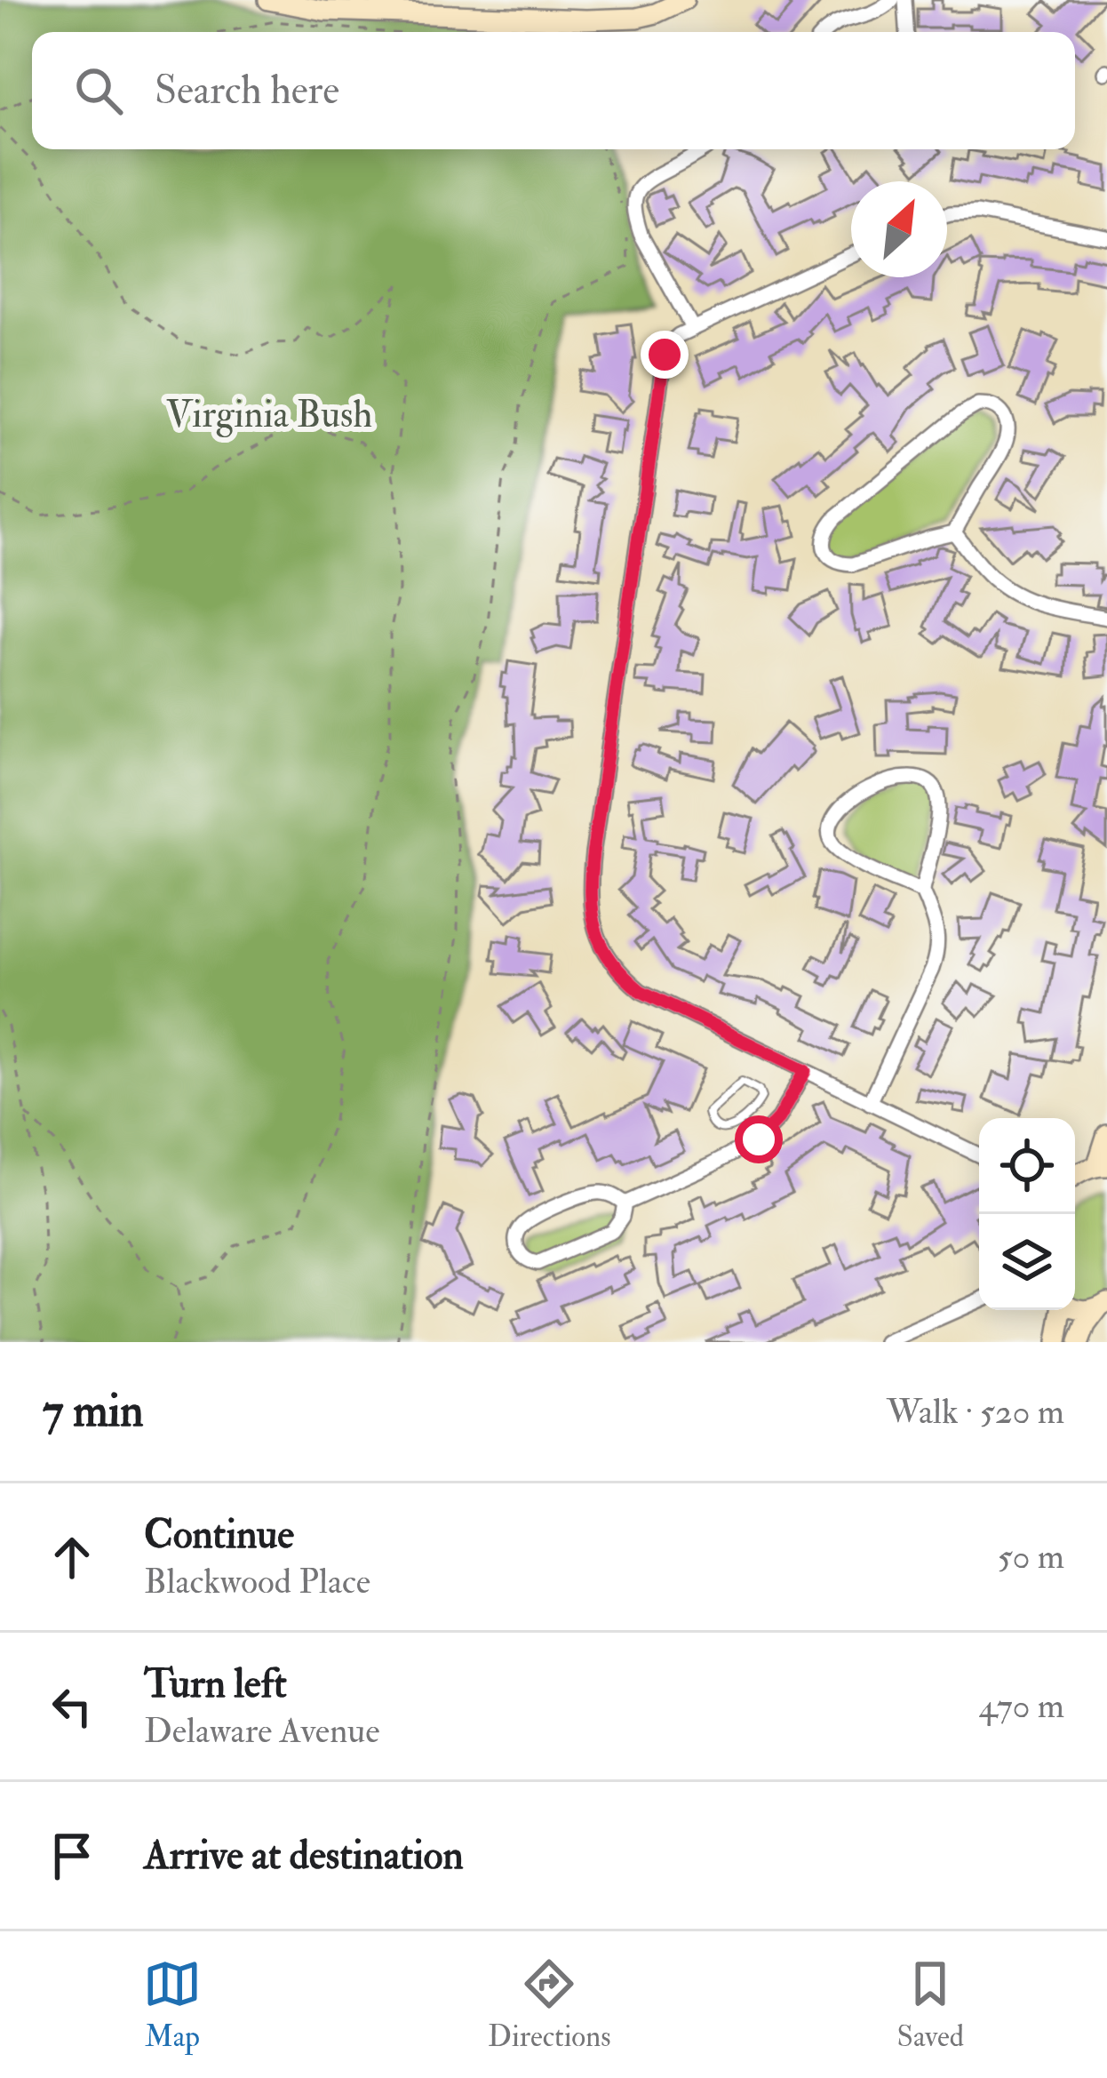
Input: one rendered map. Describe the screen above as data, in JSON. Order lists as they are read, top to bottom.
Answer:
{
  "parks": ["Virginia Bush"],
  "north": "top right",
  "page": {
    "search": "Search here",
    "heading": ["7 min", "Walk · 520 m"],
    "list": [
      ["Continue", "Blackwood Place", "50 m"],
      ["Turn left", "Delaware Avenue", "470 m"],
      "Arrive at destination"
    ],
    "nav": ["Map", "Directions", "Saved"]
  }
}
